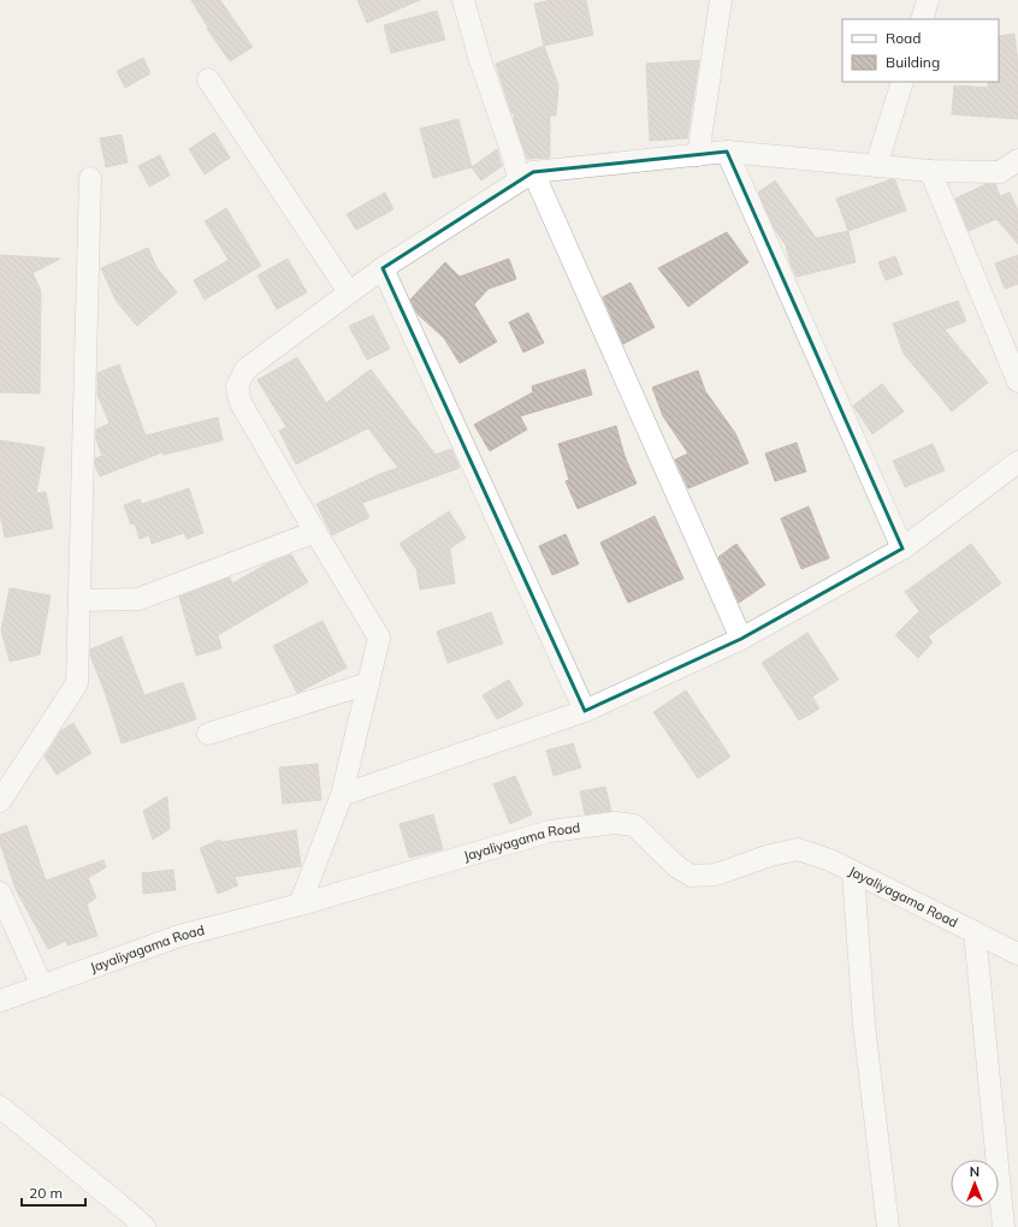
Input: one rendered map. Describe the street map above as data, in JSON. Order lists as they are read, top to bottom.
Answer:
{
  "streets": {
    "street": ["Jayaliyagama Road"]
  },
  "legend": ["Road", "Building"],
  "scale_bar": "20 m",
  "north": "top"
}
